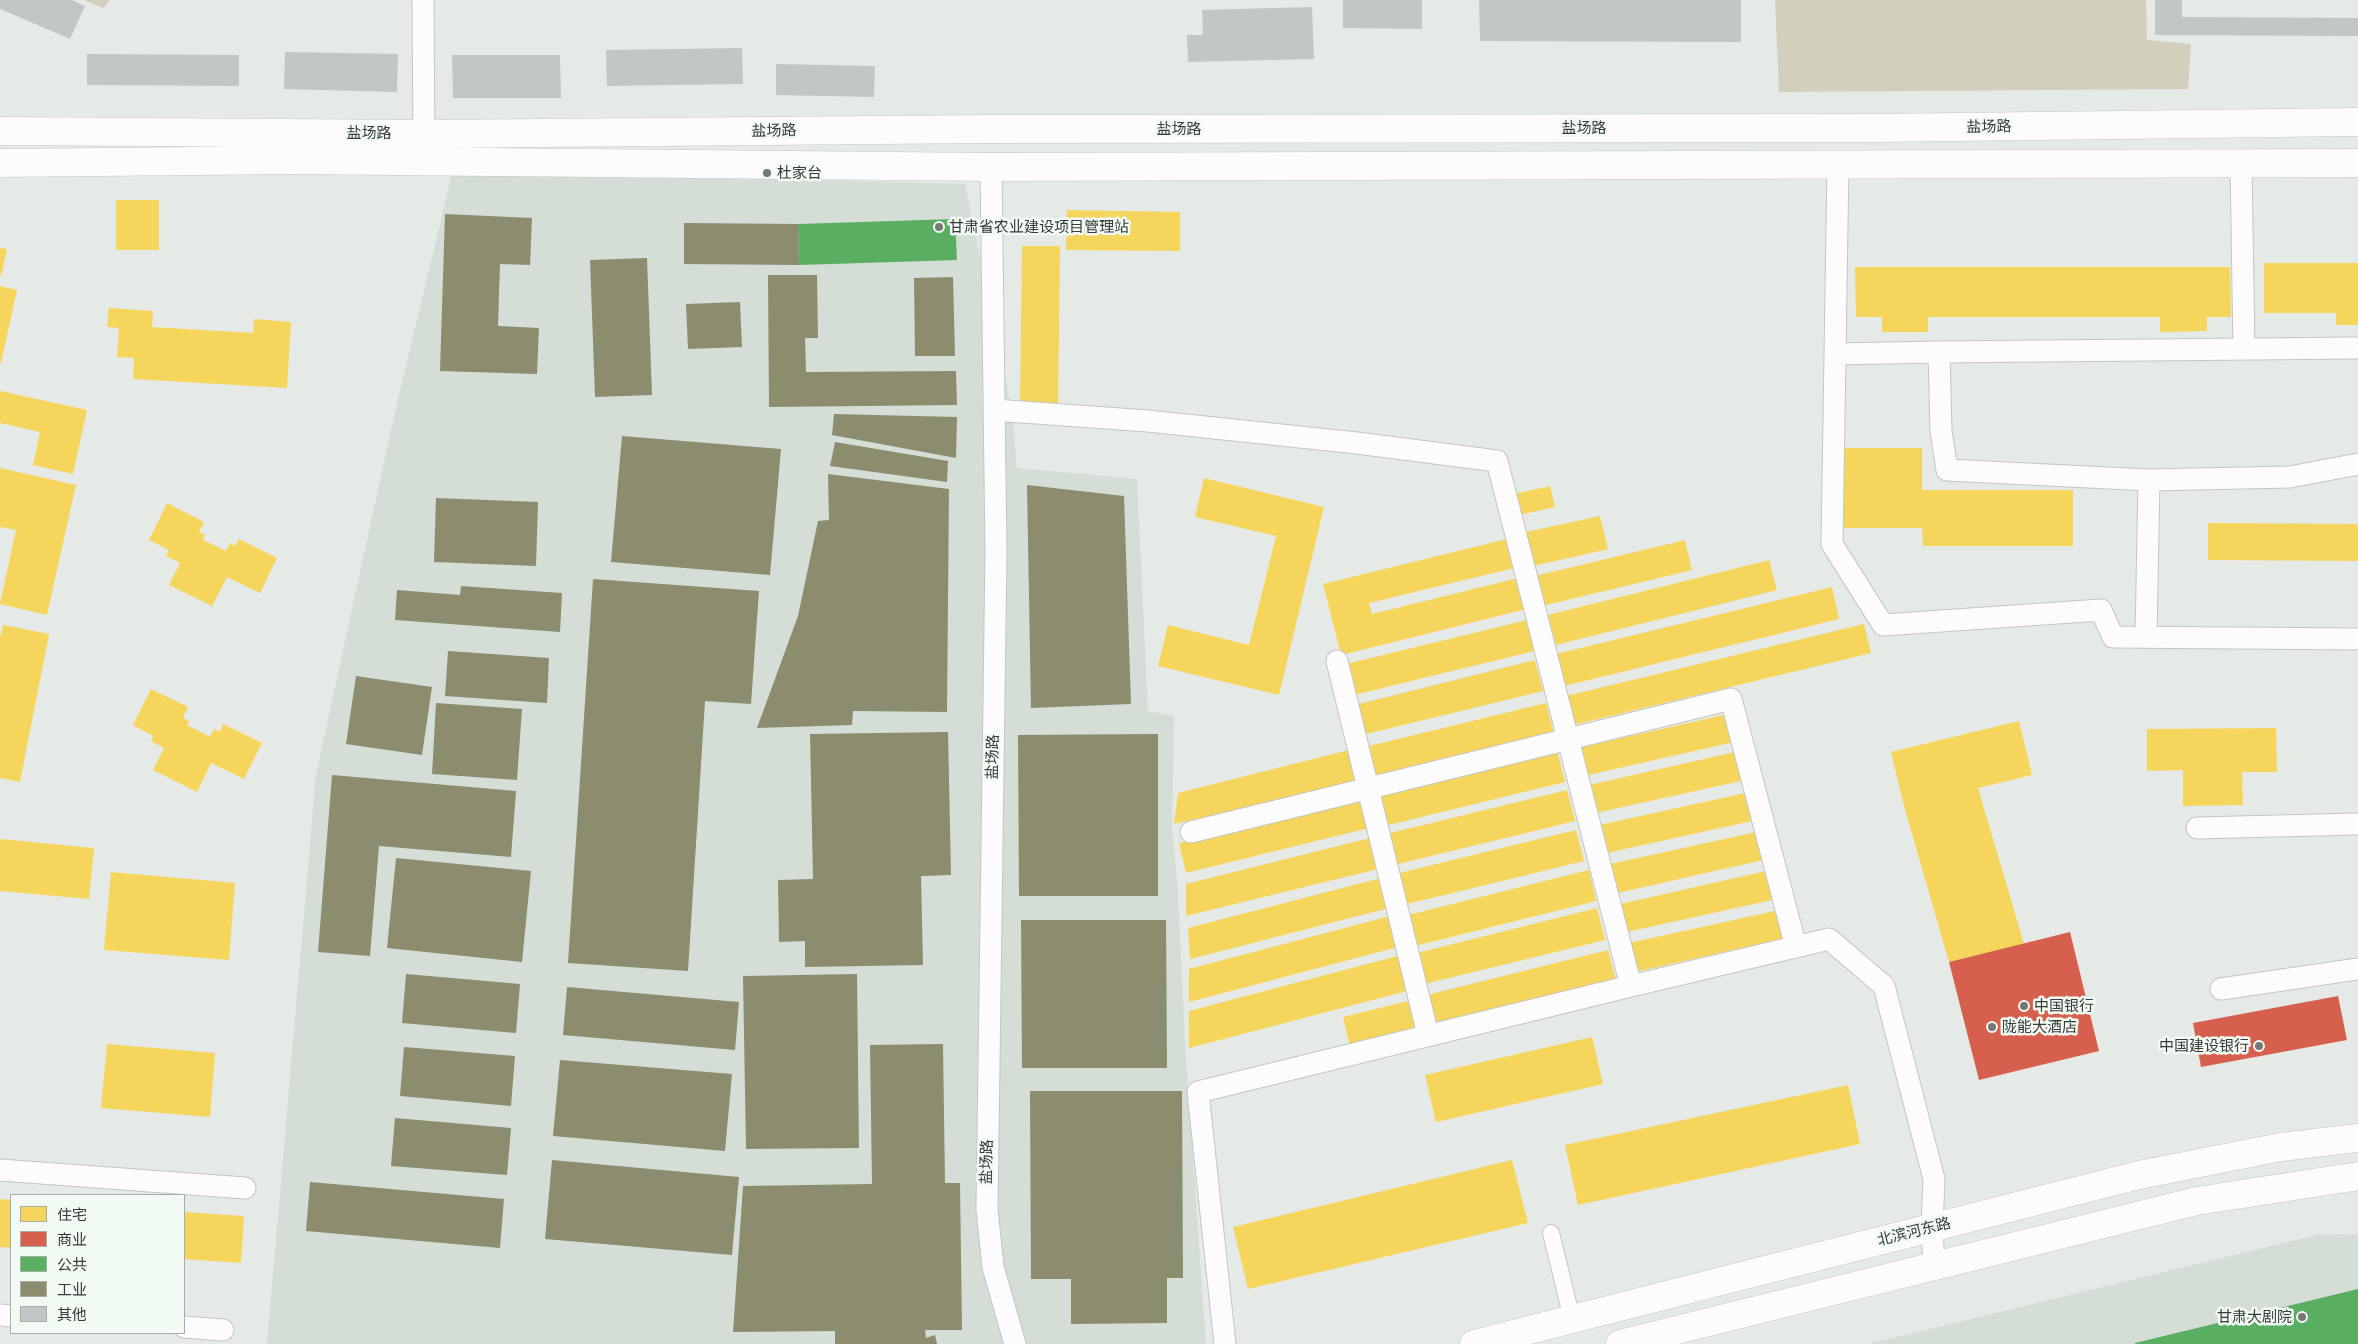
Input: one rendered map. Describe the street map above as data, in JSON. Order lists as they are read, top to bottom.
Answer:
{
  "streets": {
    "main road": ["盐场路", "北滨河东路"]
  },
  "places": [
    "杜家台",
    "甘肃省农业建设项目管理站",
    "中国银行",
    "陇能大酒店",
    "中国建设银行",
    "甘肃大剧院"
  ],
  "legend": [
    "住宅",
    "商业",
    "公共",
    "工业",
    "其他"
  ]
}
